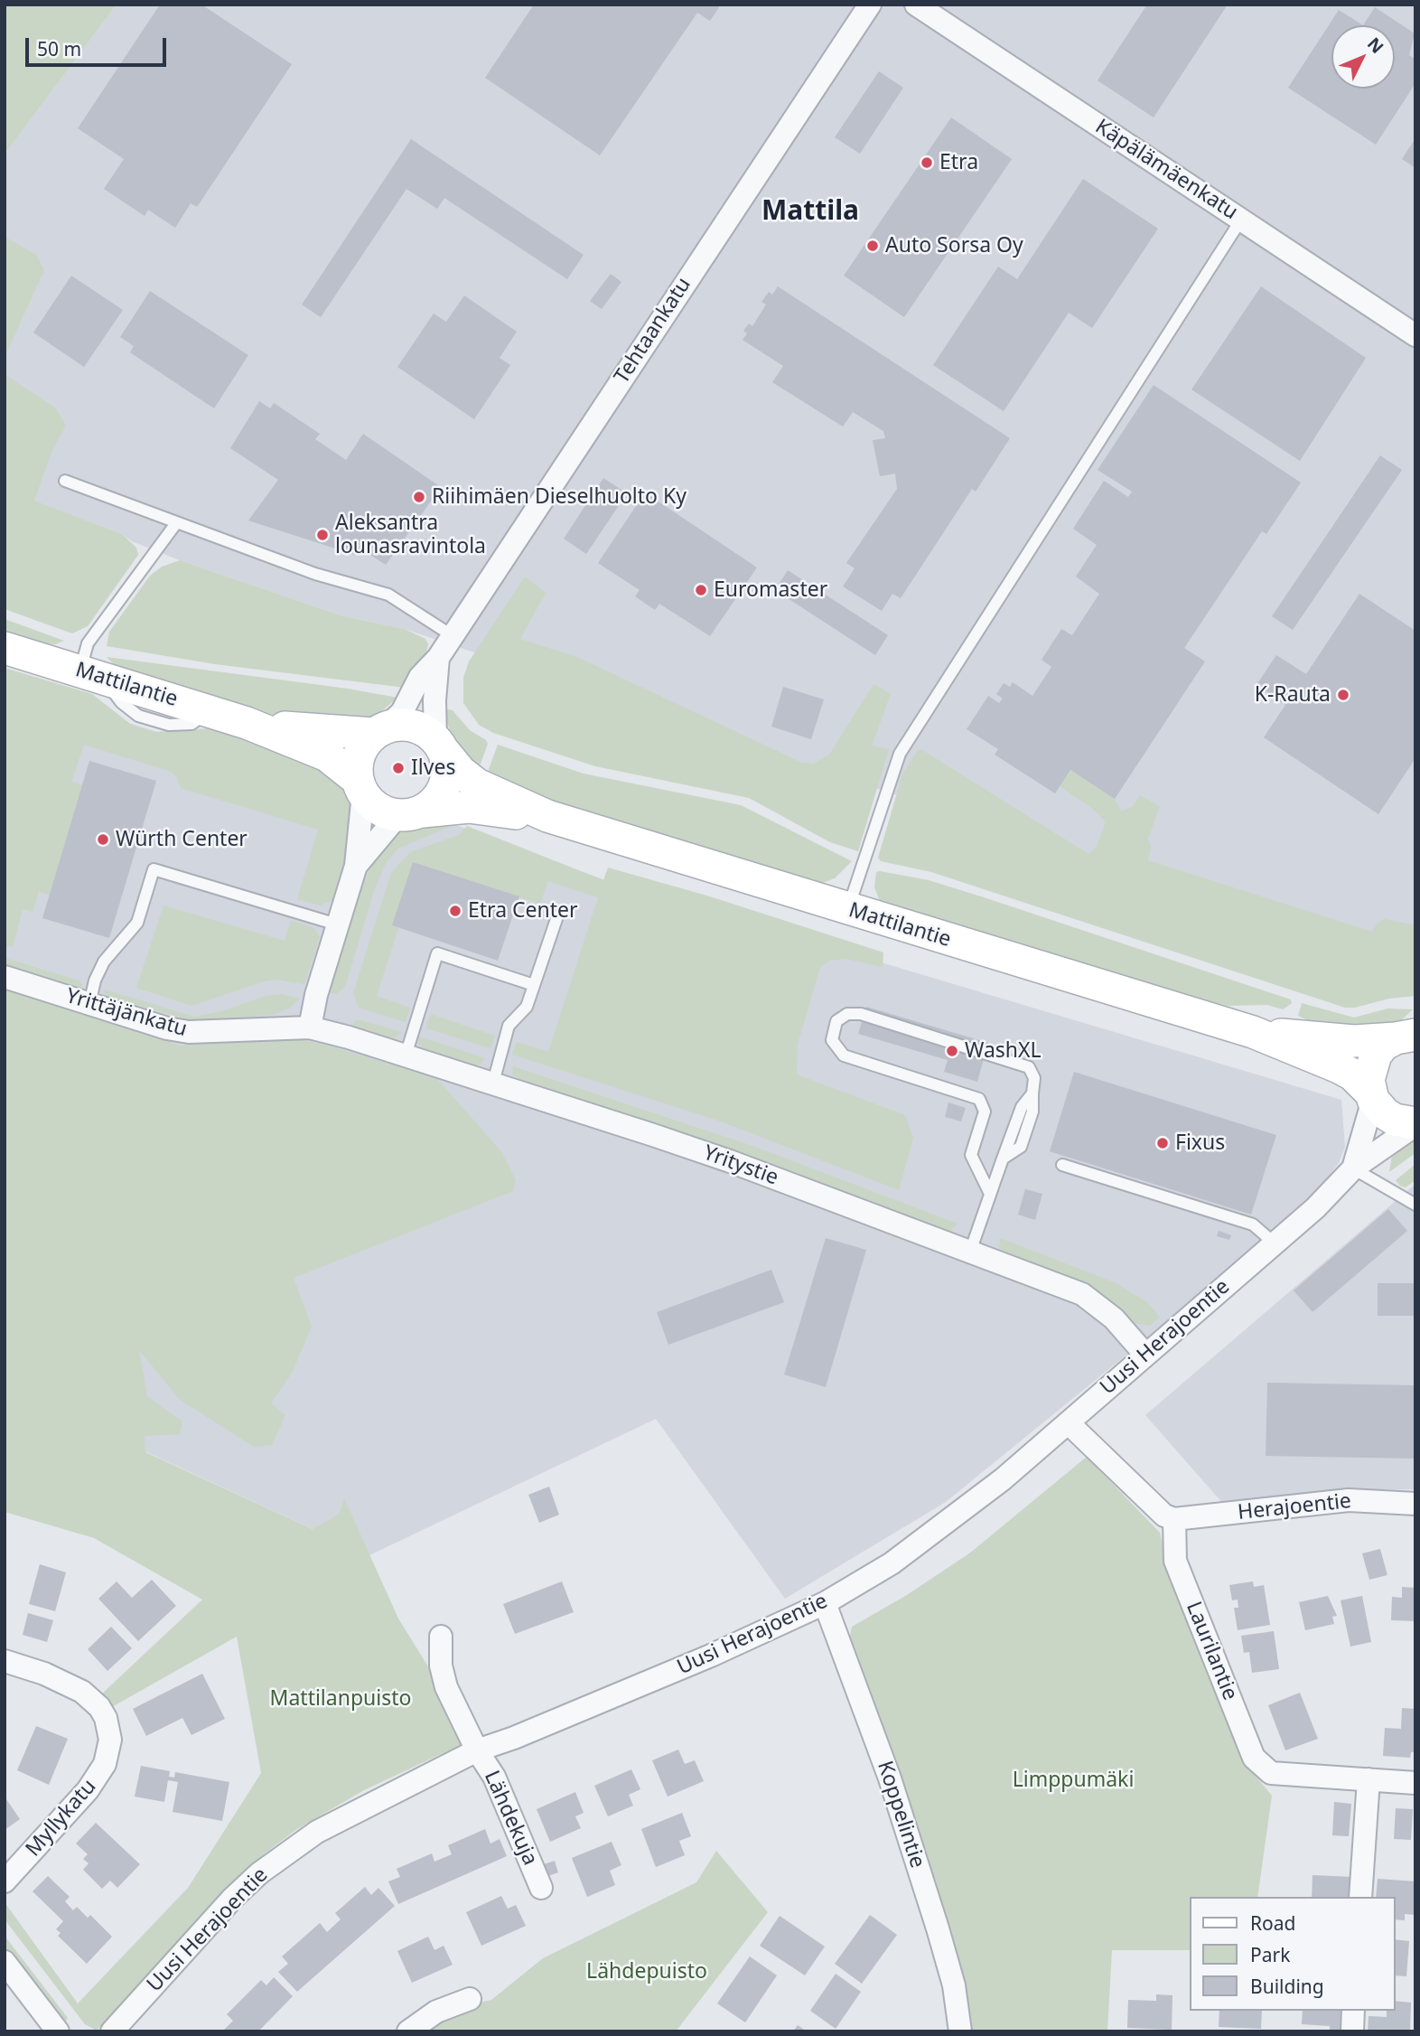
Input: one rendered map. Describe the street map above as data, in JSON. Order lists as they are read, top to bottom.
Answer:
{
  "streets": {
    "street": [
      "Käpälämäenkatu",
      "Tehtaankatu",
      "Mattilantie",
      "Yrittäjänkatu",
      "Yritystie",
      "Uusi Herajoentie",
      "Herajoentie",
      "Laurilantie",
      "Koppelintie",
      "Myllykatu",
      "Lähdekuja"
    ]
  },
  "crossings": [
    ["Tehtaankatu", "Mattilantie"],
    ["Mattilantie", "Uusi Herajoentie"],
    ["Yrittäjänkatu", "Yritystie"],
    ["Yritystie", "Uusi Herajoentie"],
    ["Uusi Herajoentie", "Koppelintie"],
    ["Uusi Herajoentie", "Lähdekuja"],
    ["Herajoentie", "Laurilantie"]
  ],
  "districts": ["Mattila"],
  "parks": ["Mattilanpuisto", "Limppumäki", "Lähdepuisto"],
  "places": [
    "Etra",
    "Auto Sorsa Oy",
    "Riihimäen Dieselhuolto Ky",
    "Aleksantra lounasravintola",
    "Euromaster",
    "K-Rauta",
    "Ilves",
    "Würth Center",
    "Etra Center",
    "WashXL",
    "Fixus"
  ],
  "legend": ["Road", "Park", "Building"],
  "scale_bar": "50 m",
  "north": "top right"
}
